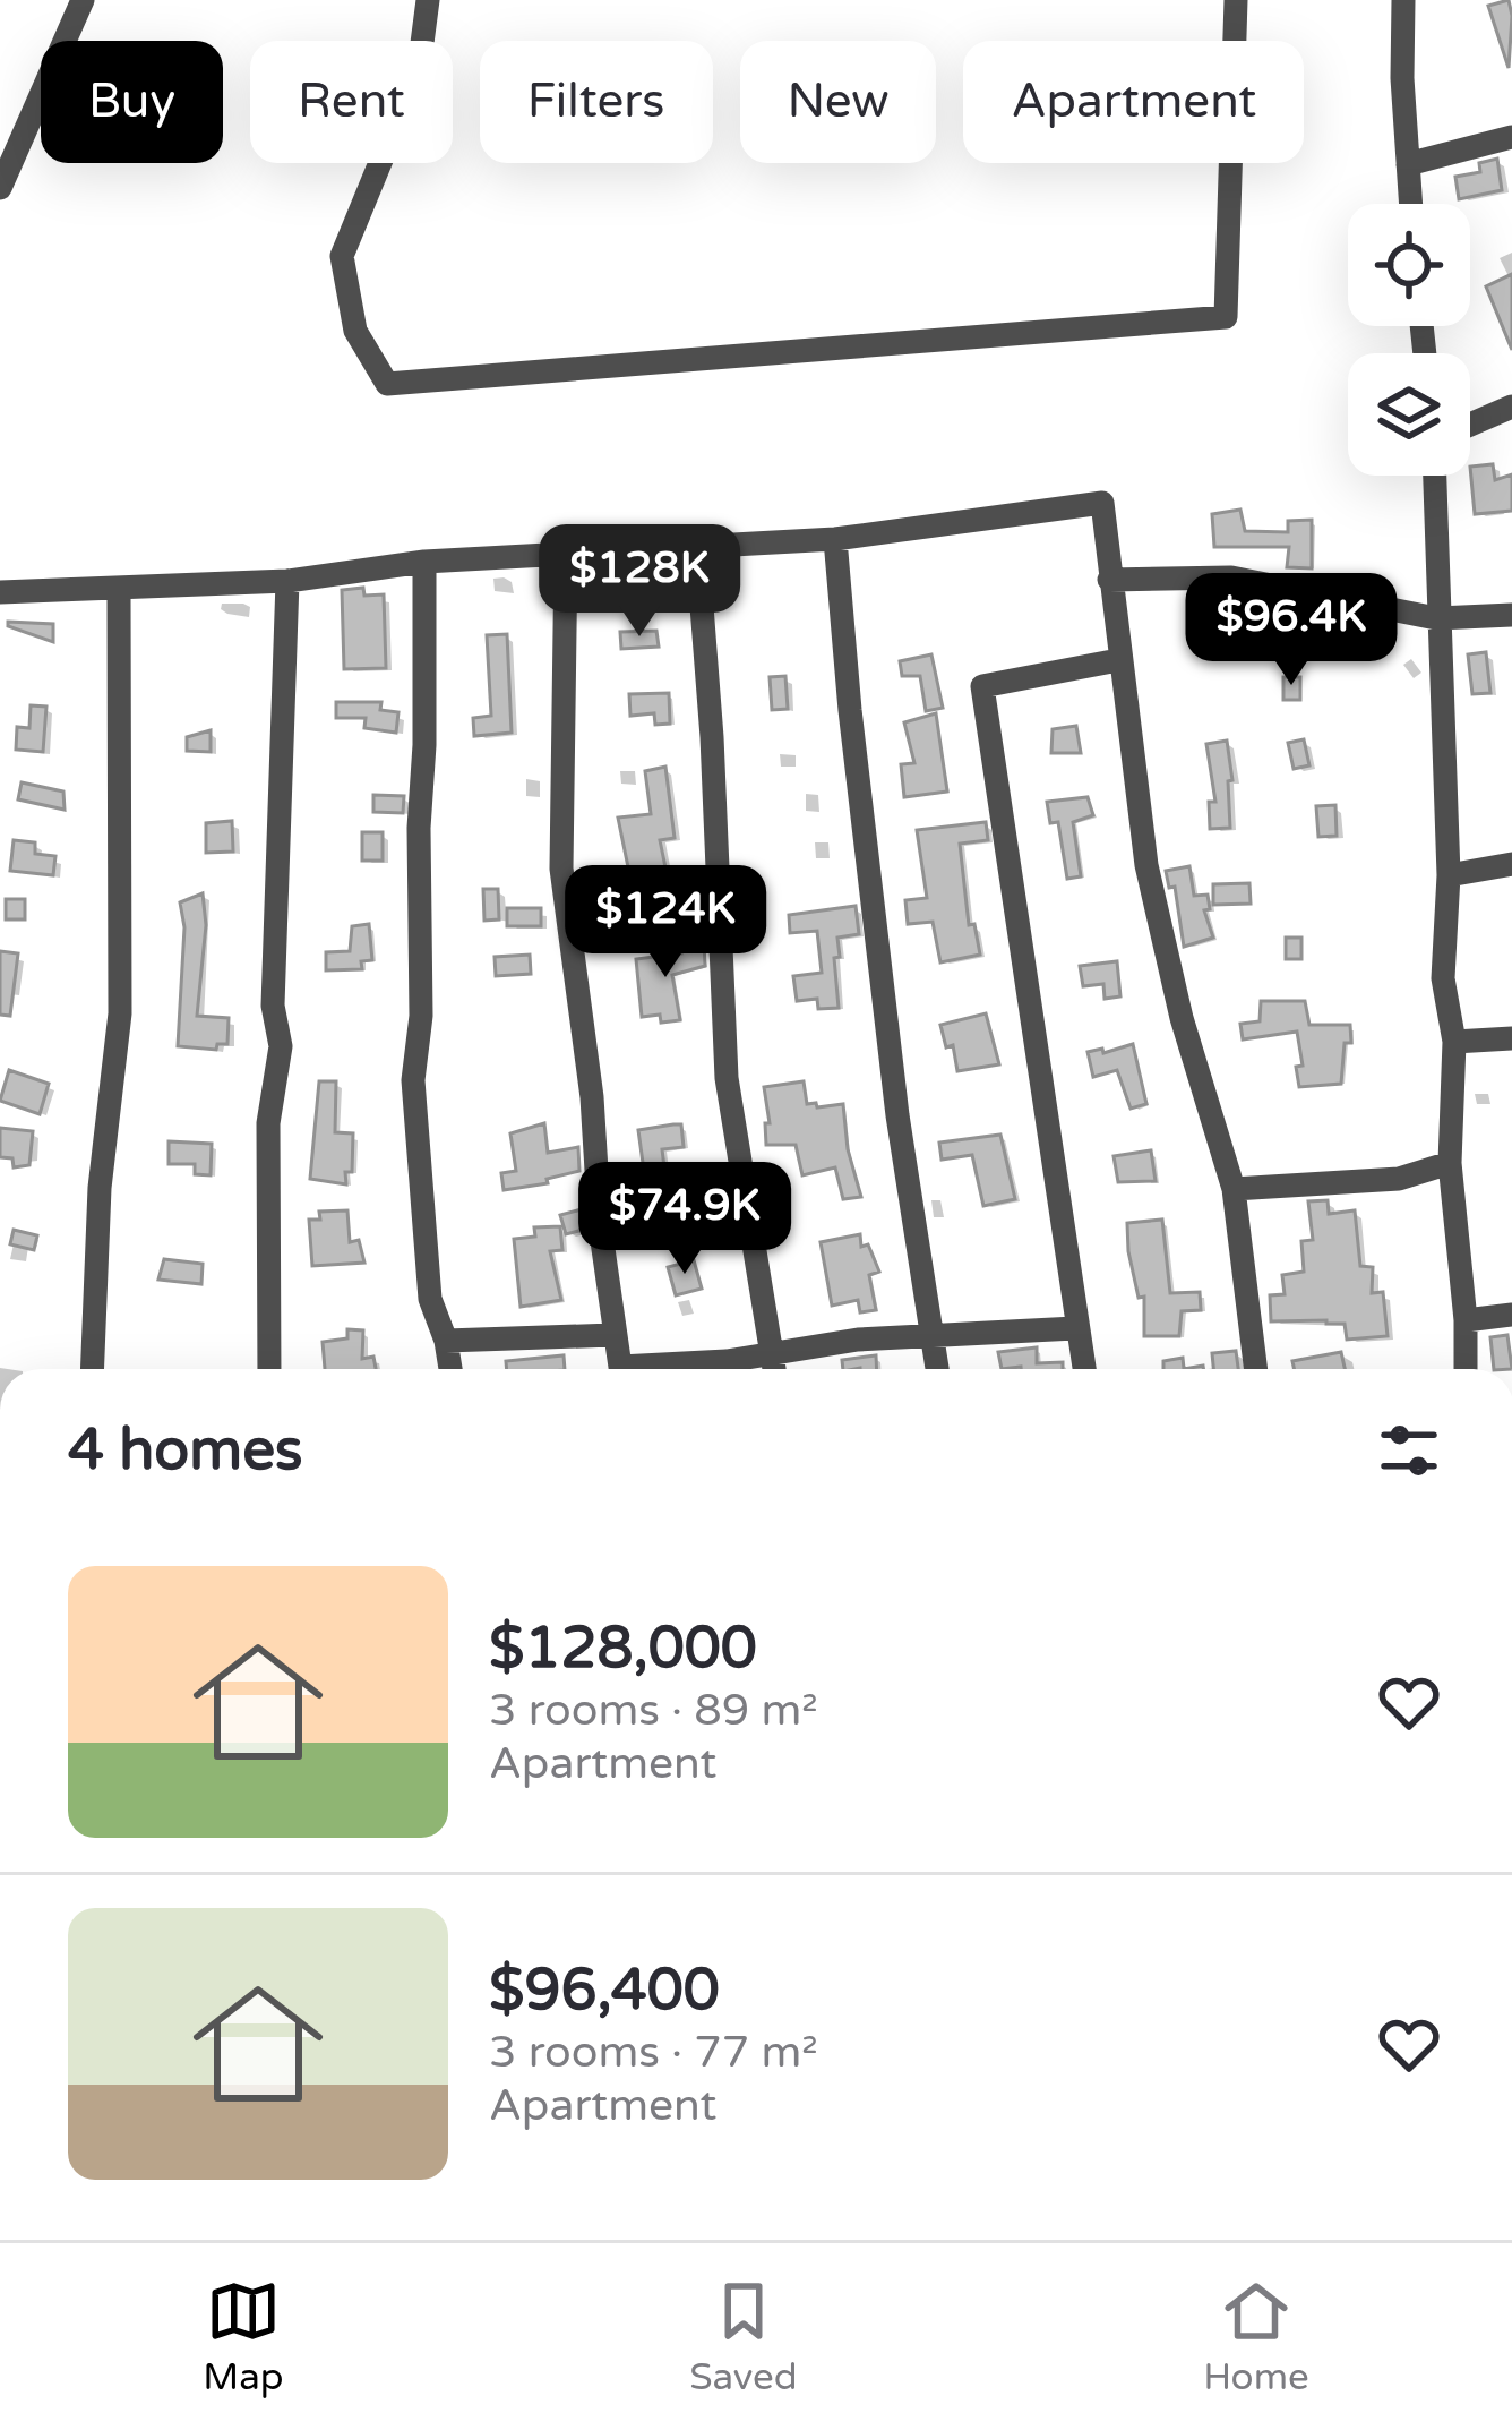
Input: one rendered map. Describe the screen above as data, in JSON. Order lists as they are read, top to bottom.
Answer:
{
  "page": {
    "chip": [
      "Buy",
      "Rent",
      "Filters",
      "New",
      "Apartment"
    ],
    "price": [
      "$128K",
      "$96.4K",
      "$124K",
      "$74.9K"
    ],
    "heading": "4 homes",
    "list": [
      {
        "name": "$128,000",
        "note": "3 rooms · 89 m² · Apartment"
      },
      {
        "name": "$96,400",
        "note": "3 rooms · 77 m² · Apartment"
      }
    ],
    "tabs": ["Map", "Saved", "Home"]
  }
}
